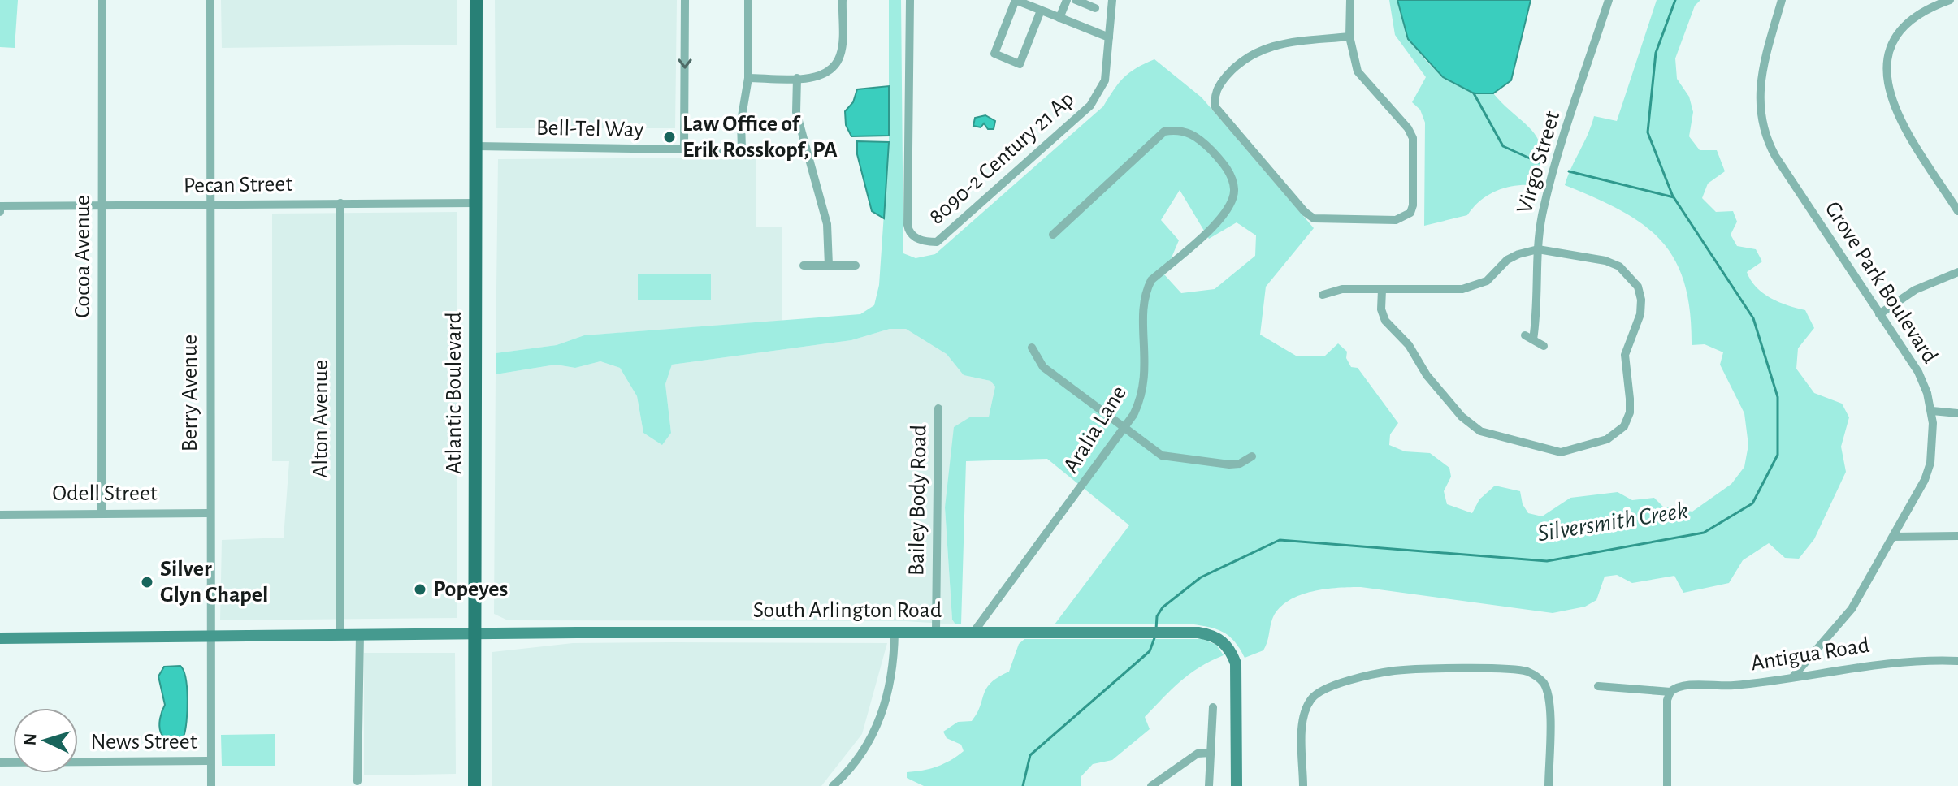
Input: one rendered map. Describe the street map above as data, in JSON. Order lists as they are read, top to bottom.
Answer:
{
  "streets": {
    "main road": ["Atlantic Boulevard", "South Arlington Road"],
    "street": [
      "Bell-Tel Way",
      "8090-2 Century 21 Ap",
      "Virgo Street",
      "Pecan Street",
      "Cocoa Avenue",
      "Grove Park Boulevard",
      "Berry Avenue",
      "Alton Avenue",
      "Aralia Lane",
      "Odell Street",
      "Bailey Body Road",
      "Antigua Road",
      "News Street"
    ]
  },
  "crossings": [
    ["Bell-Tel Way", "Atlantic Boulevard"],
    ["Pecan Street", "Cocoa Avenue"],
    ["Pecan Street", "Berry Avenue"],
    ["Pecan Street", "Atlantic Boulevard"],
    ["Pecan Street", "Alton Avenue"],
    ["Cocoa Avenue", "Odell Street"],
    ["Grove Park Boulevard", "Antigua Road"],
    ["Berry Avenue", "Odell Street"],
    ["Berry Avenue", "South Arlington Road"],
    ["Berry Avenue", "News Street"],
    ["Atlantic Boulevard", "South Arlington Road"],
    ["Alton Avenue", "South Arlington Road"],
    ["Aralia Lane", "South Arlington Road"],
    ["Bailey Body Road", "South Arlington Road"]
  ],
  "water": ["Silversmith Creek"],
  "places": ["Law Office of Erik Rosskopf, PA", "Silver Glyn Chapel", "Popeyes"],
  "north": "left"
}
